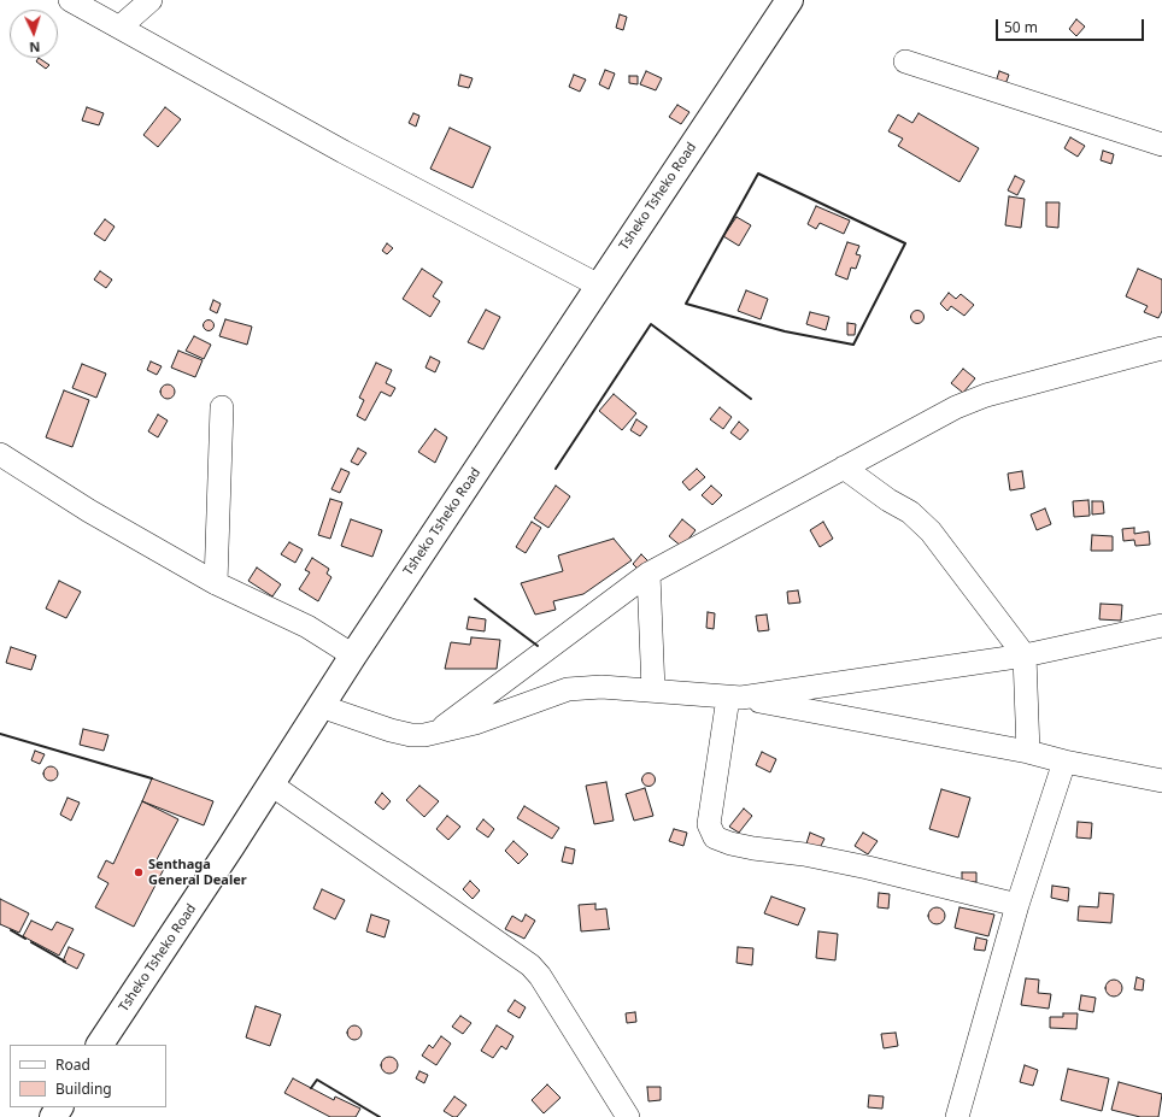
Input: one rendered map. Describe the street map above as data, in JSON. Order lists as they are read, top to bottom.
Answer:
{
  "streets": {
    "highway": ["Tsheko Tsheko Road"]
  },
  "places": ["Senthaga General Dealer"],
  "legend": ["Road", "Building"],
  "scale_bar": "50 m",
  "north": "bottom"
}
